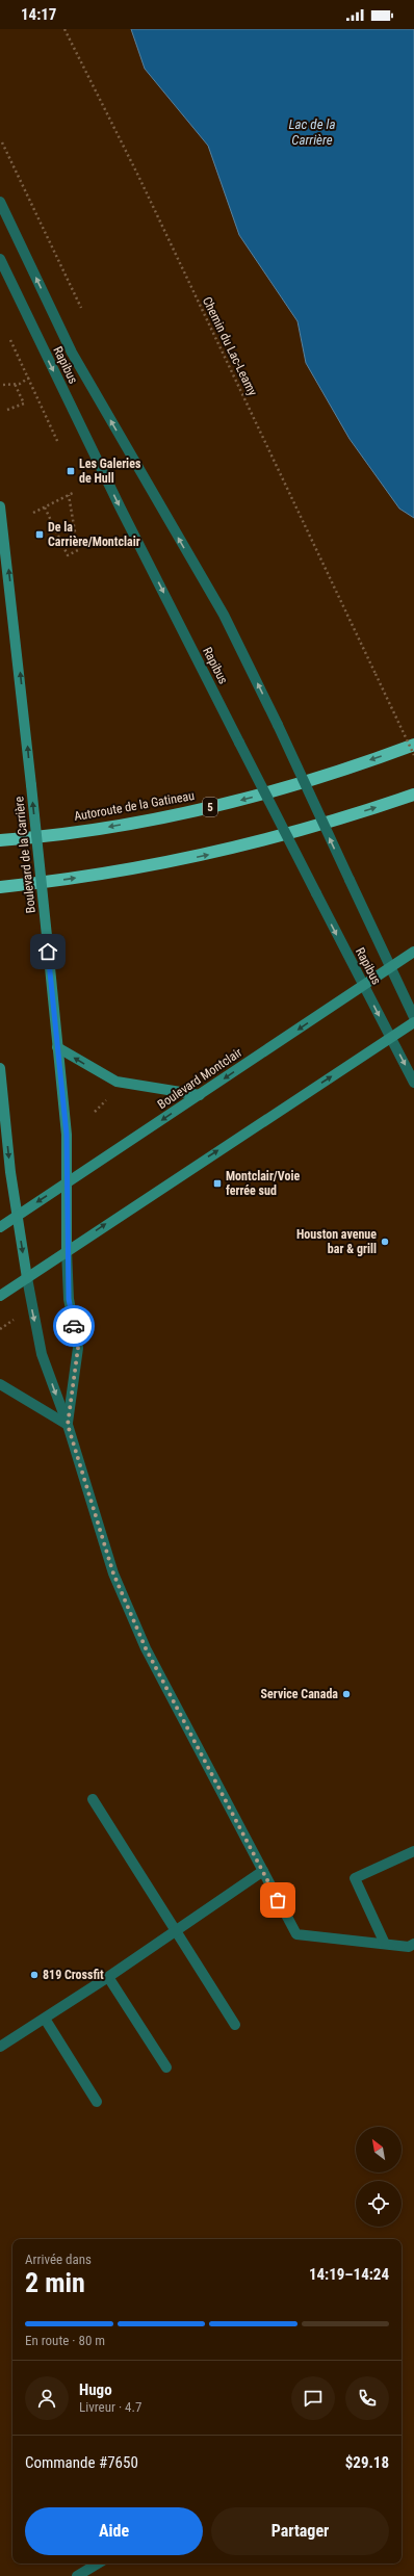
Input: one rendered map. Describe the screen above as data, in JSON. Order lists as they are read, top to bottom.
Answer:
{
  "streets": {
    "highway": ["Autoroute de la Gatineau", "5"],
    "main road": ["Boulevard de la Carrière", "Boulevard Montclair"],
    "street": ["Rapibus"],
    "path": ["Chemin du Lac-Leamy"]
  },
  "crossings": [
    ["Rapibus", "Boulevard Montclair"],
    ["Boulevard de la Carrière", "Boulevard Montclair"]
  ],
  "one_way": ["Boulevard de la Carrière"],
  "water": ["Lac de la Carrière"],
  "places": {
    "transit": ["Les Galeries de Hull", "De la Carrière/Montclair", "Montclair/Voie ferrée sud"],
    "other": ["Houston avenue bar & grill", "Service Canada", "819 Crossfit"]
  },
  "north": "top left",
  "page": {
    "status": "14:17",
    "heading": ["2 min", "Arrivée dans", "14:19–14:24"],
    "panel": [
      "Hugo",
      "Livreur · 4.7",
      "Commande #7650",
      "$29.18"
    ],
    "bar": "En route · 80 m",
    "buttons": ["Aide", "Partager"]
  }
}
